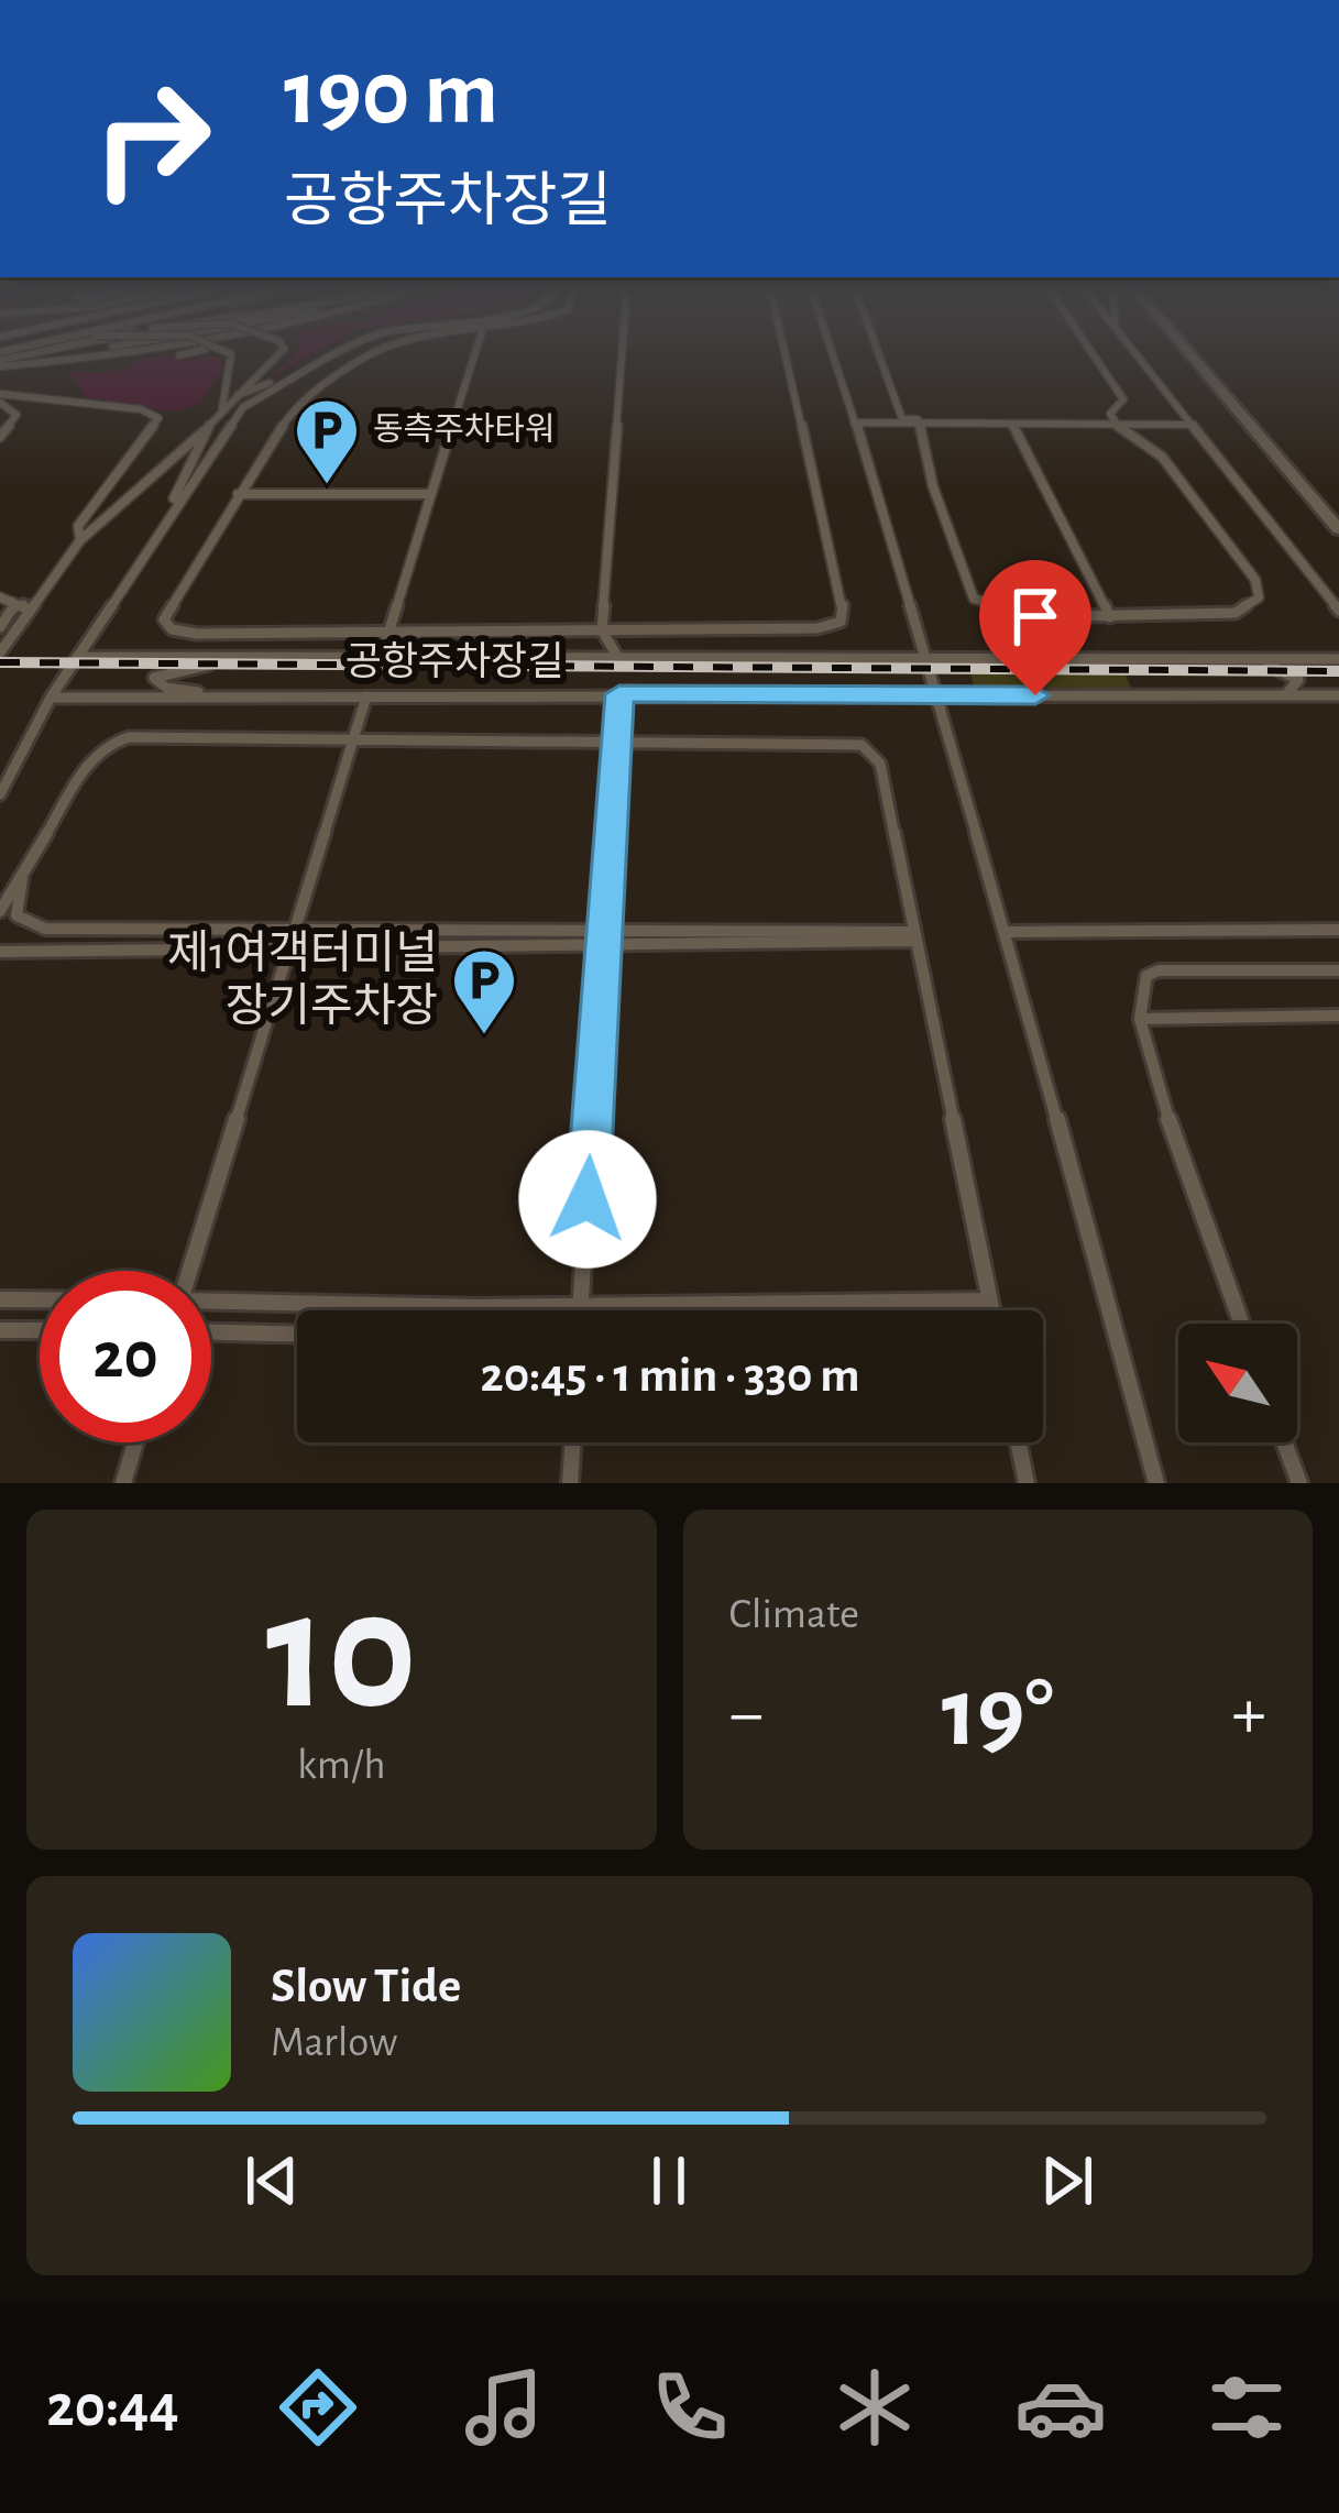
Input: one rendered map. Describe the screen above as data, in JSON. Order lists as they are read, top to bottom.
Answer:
{
  "streets": {
    "lane": ["공항주차장길"]
  },
  "places": {
    "parking": ["동측주차타워", "제1여객터미널 장기주차장"]
  },
  "north": "top left",
  "page": {
    "turn": ["190 m", "공항주차장길"],
    "limit": "20",
    "trip": "20:45 · 1 min · 330 m",
    "tile": [
      ["10", "km/h"],
      "Climate"
    ],
    "heat": ["−", "19°", "+"],
    "song": ["Slow Tide", "Marlow"],
    "tabs": "20:44"
  }
}
